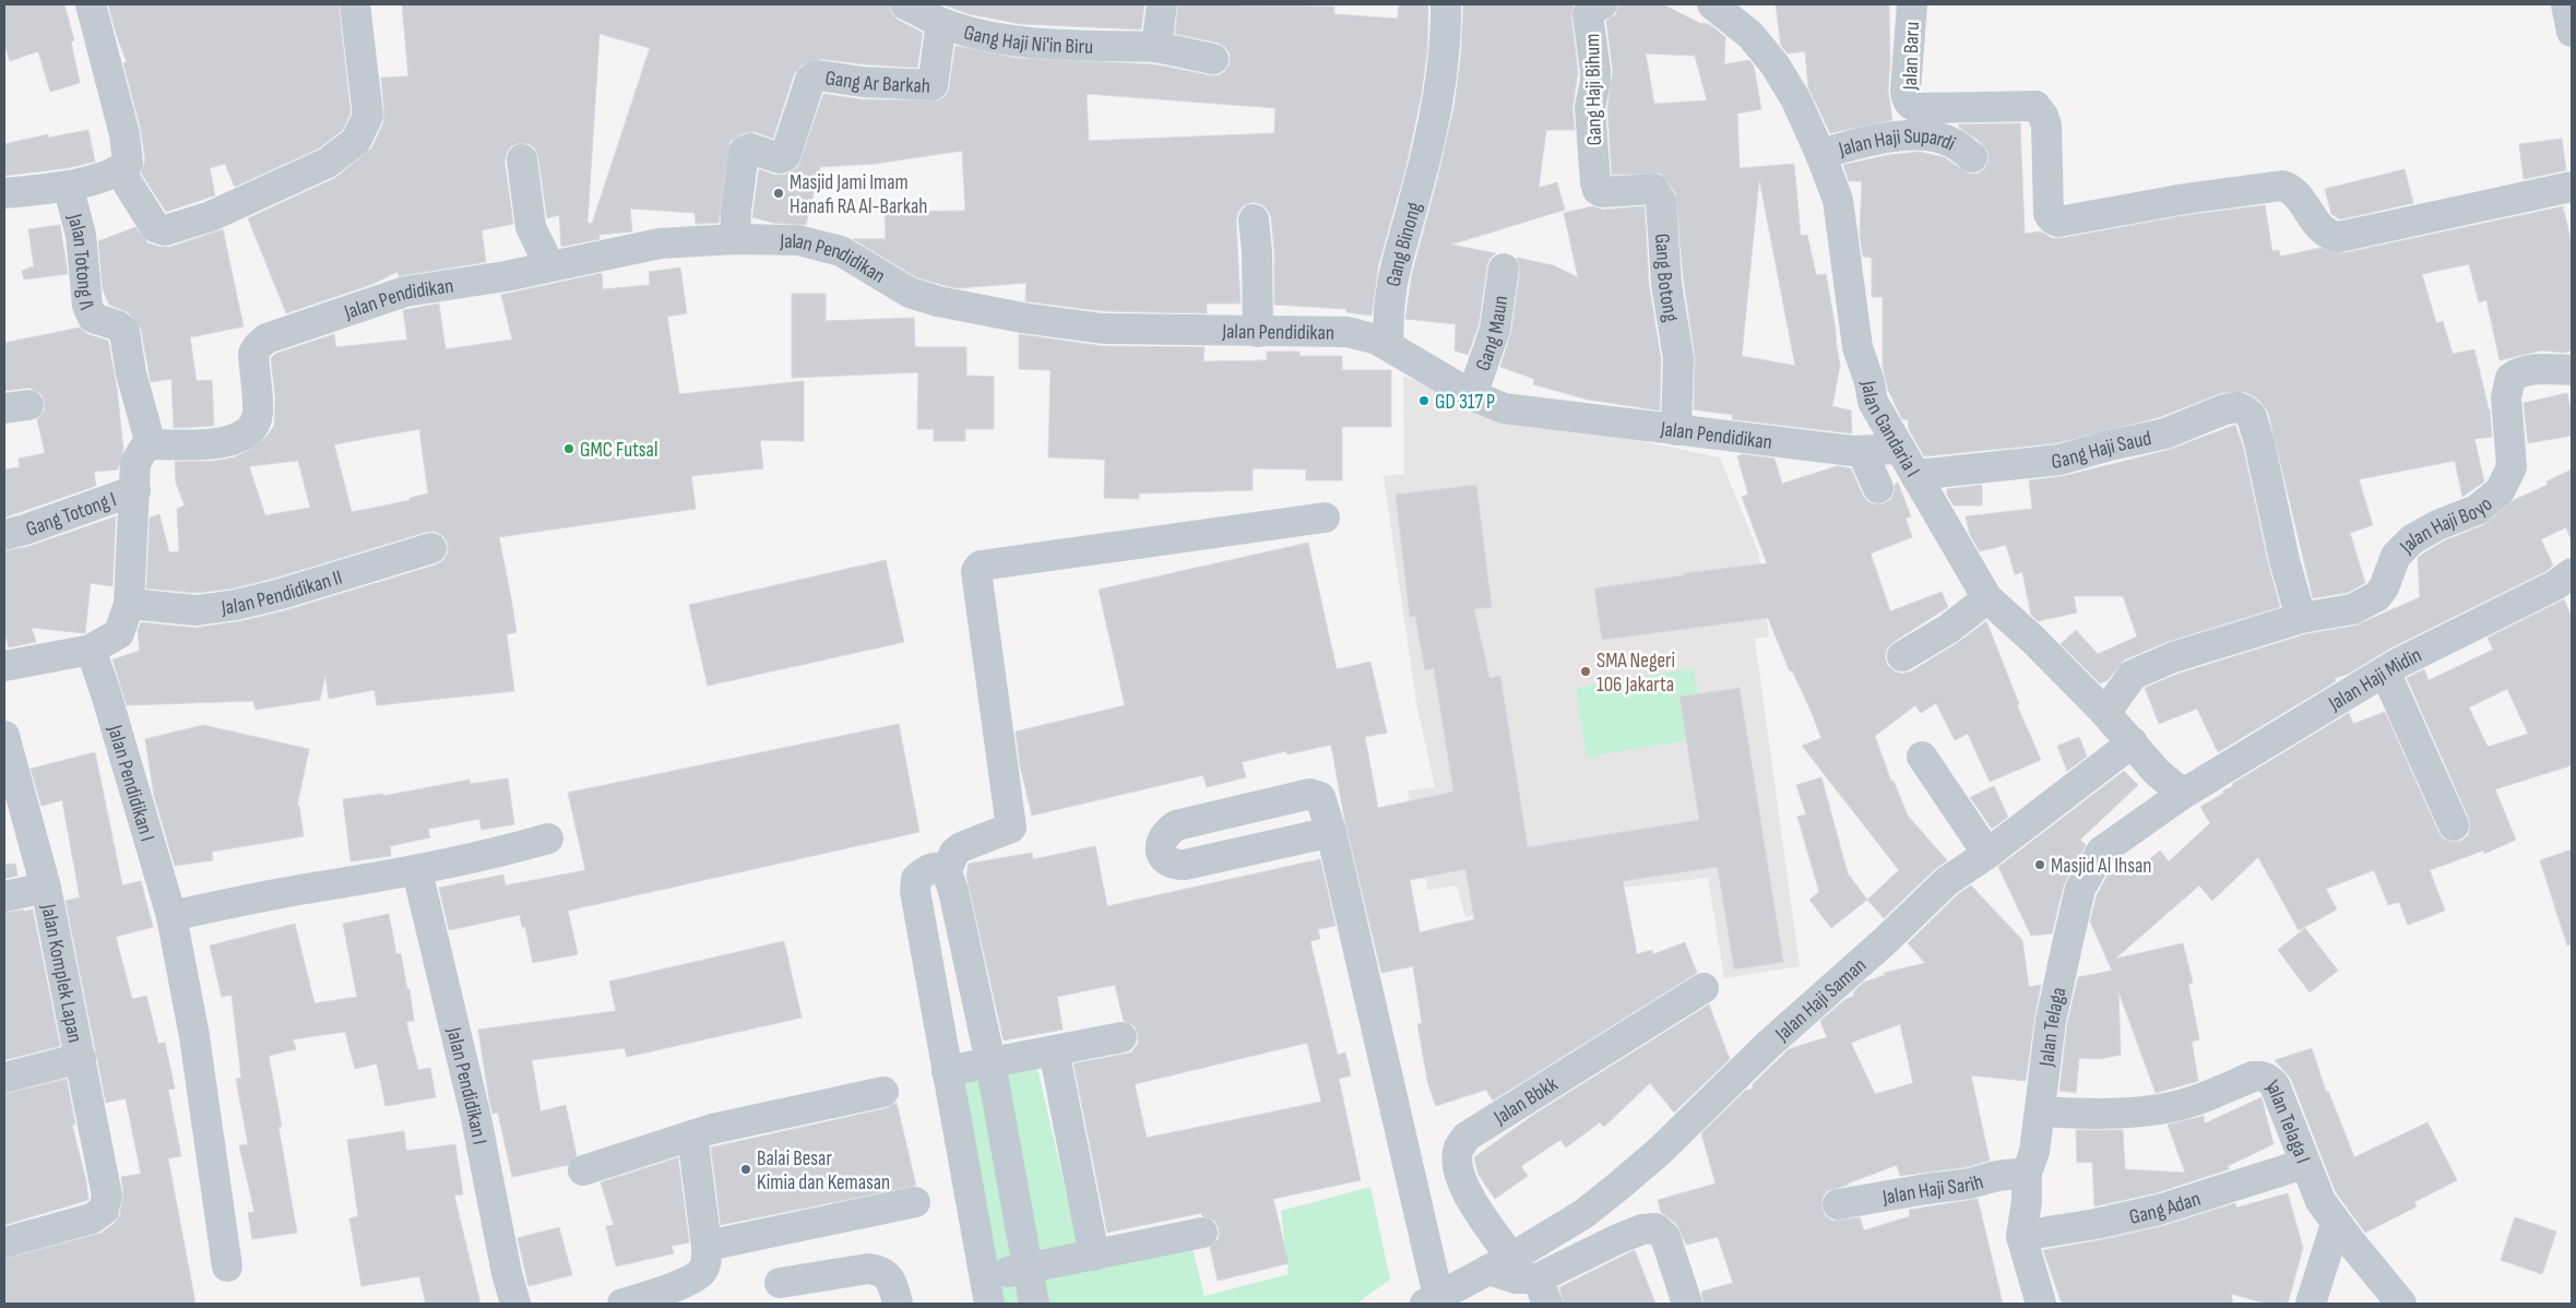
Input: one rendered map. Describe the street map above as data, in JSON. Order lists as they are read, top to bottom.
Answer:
{
  "streets": {
    "street": [
      "Gang Haji Ni'in Biru",
      "Jalan Baru",
      "Gang Ar Barkah",
      "Gang Haji Bihum",
      "Jalan Haji Supardi",
      "Gang Binong",
      "Jalan Totong II",
      "Jalan Pendidikan",
      "Gang Botong",
      "Gang Maun",
      "Jalan Gandaria I",
      "Gang Haji Saud",
      "Gang Totong I",
      "Jalan Haji Boyo",
      "Jalan Pendidikan II",
      "Jalan Haji Midin",
      "Jalan Pendidikan I",
      "Jalan Komplek Lapan",
      "Jalan Haji Saman",
      "Jalan Telaga",
      "Jalan Bbkk",
      "Jalan Telaga I",
      "Jalan Haji Sarih",
      "Gang Adan"
    ]
  },
  "crossings": [
    ["Gang Haji Ni'in Biru", "Gang Ar Barkah"],
    ["Gang Ar Barkah", "Jalan Pendidikan"],
    ["Gang Haji Bihum", "Gang Botong"],
    ["Jalan Haji Supardi", "Jalan Gandaria I"],
    ["Gang Binong", "Jalan Pendidikan"],
    ["Jalan Totong II", "Jalan Pendidikan"],
    ["Jalan Pendidikan", "Gang Botong"],
    ["Jalan Pendidikan", "Gang Maun"],
    ["Jalan Pendidikan", "Jalan Gandaria I"],
    ["Jalan Gandaria I", "Gang Haji Saud"],
    ["Jalan Gandaria I", "Jalan Haji Boyo"],
    ["Jalan Gandaria I", "Jalan Haji Midin"],
    ["Jalan Gandaria I", "Jalan Haji Saman"],
    ["Jalan Gandaria I", "Jalan Telaga"],
    ["Gang Haji Saud", "Jalan Haji Boyo"],
    ["Jalan Haji Midin", "Jalan Telaga"],
    ["Jalan Haji Saman", "Jalan Bbkk"],
    ["Jalan Telaga", "Jalan Telaga I"],
    ["Jalan Telaga", "Jalan Haji Sarih"],
    ["Jalan Telaga", "Gang Adan"],
    ["Jalan Telaga I", "Gang Adan"]
  ],
  "places": [
    "Masjid Jami Imam Hanafi RA Al-Barkah",
    "GD 317 P",
    "GMC Futsal",
    "SMA Negeri 106 Jakarta",
    "Masjid Al Ihsan",
    "Balai Besar Kimia dan Kemasan"
  ]
}
